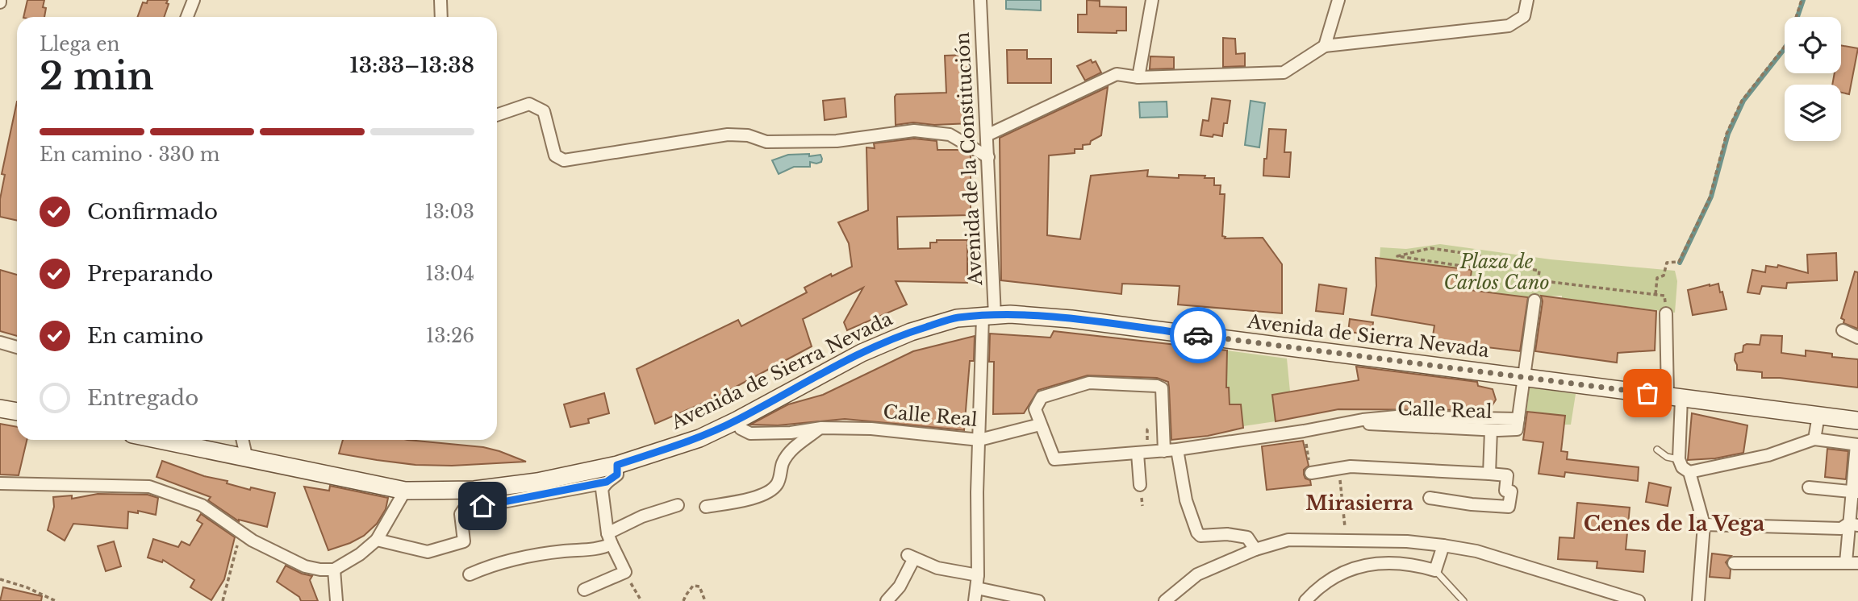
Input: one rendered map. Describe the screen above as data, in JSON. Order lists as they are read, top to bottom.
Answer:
{
  "streets": {
    "street": ["Avenida de la Constitución", "Avenida de Sierra Nevada", "Calle Real"]
  },
  "crossings": [
    ["Avenida de la Constitución", "Avenida de Sierra Nevada"],
    ["Avenida de la Constitución", "Calle Real"],
    ["Avenida de Sierra Nevada", "Calle Real"]
  ],
  "districts": ["Mirasierra", "Cenes de la Vega"],
  "parks": ["Plaza de Carlos Cano"],
  "page": {
    "heading": ["2 min", "Llega en", "13:33–13:38"],
    "bar": "En camino · 330 m",
    "list": [
      ["Confirmado", "13:03"],
      ["Preparando", "13:04"],
      ["En camino", "13:26"],
      "Entregado"
    ]
  }
}
